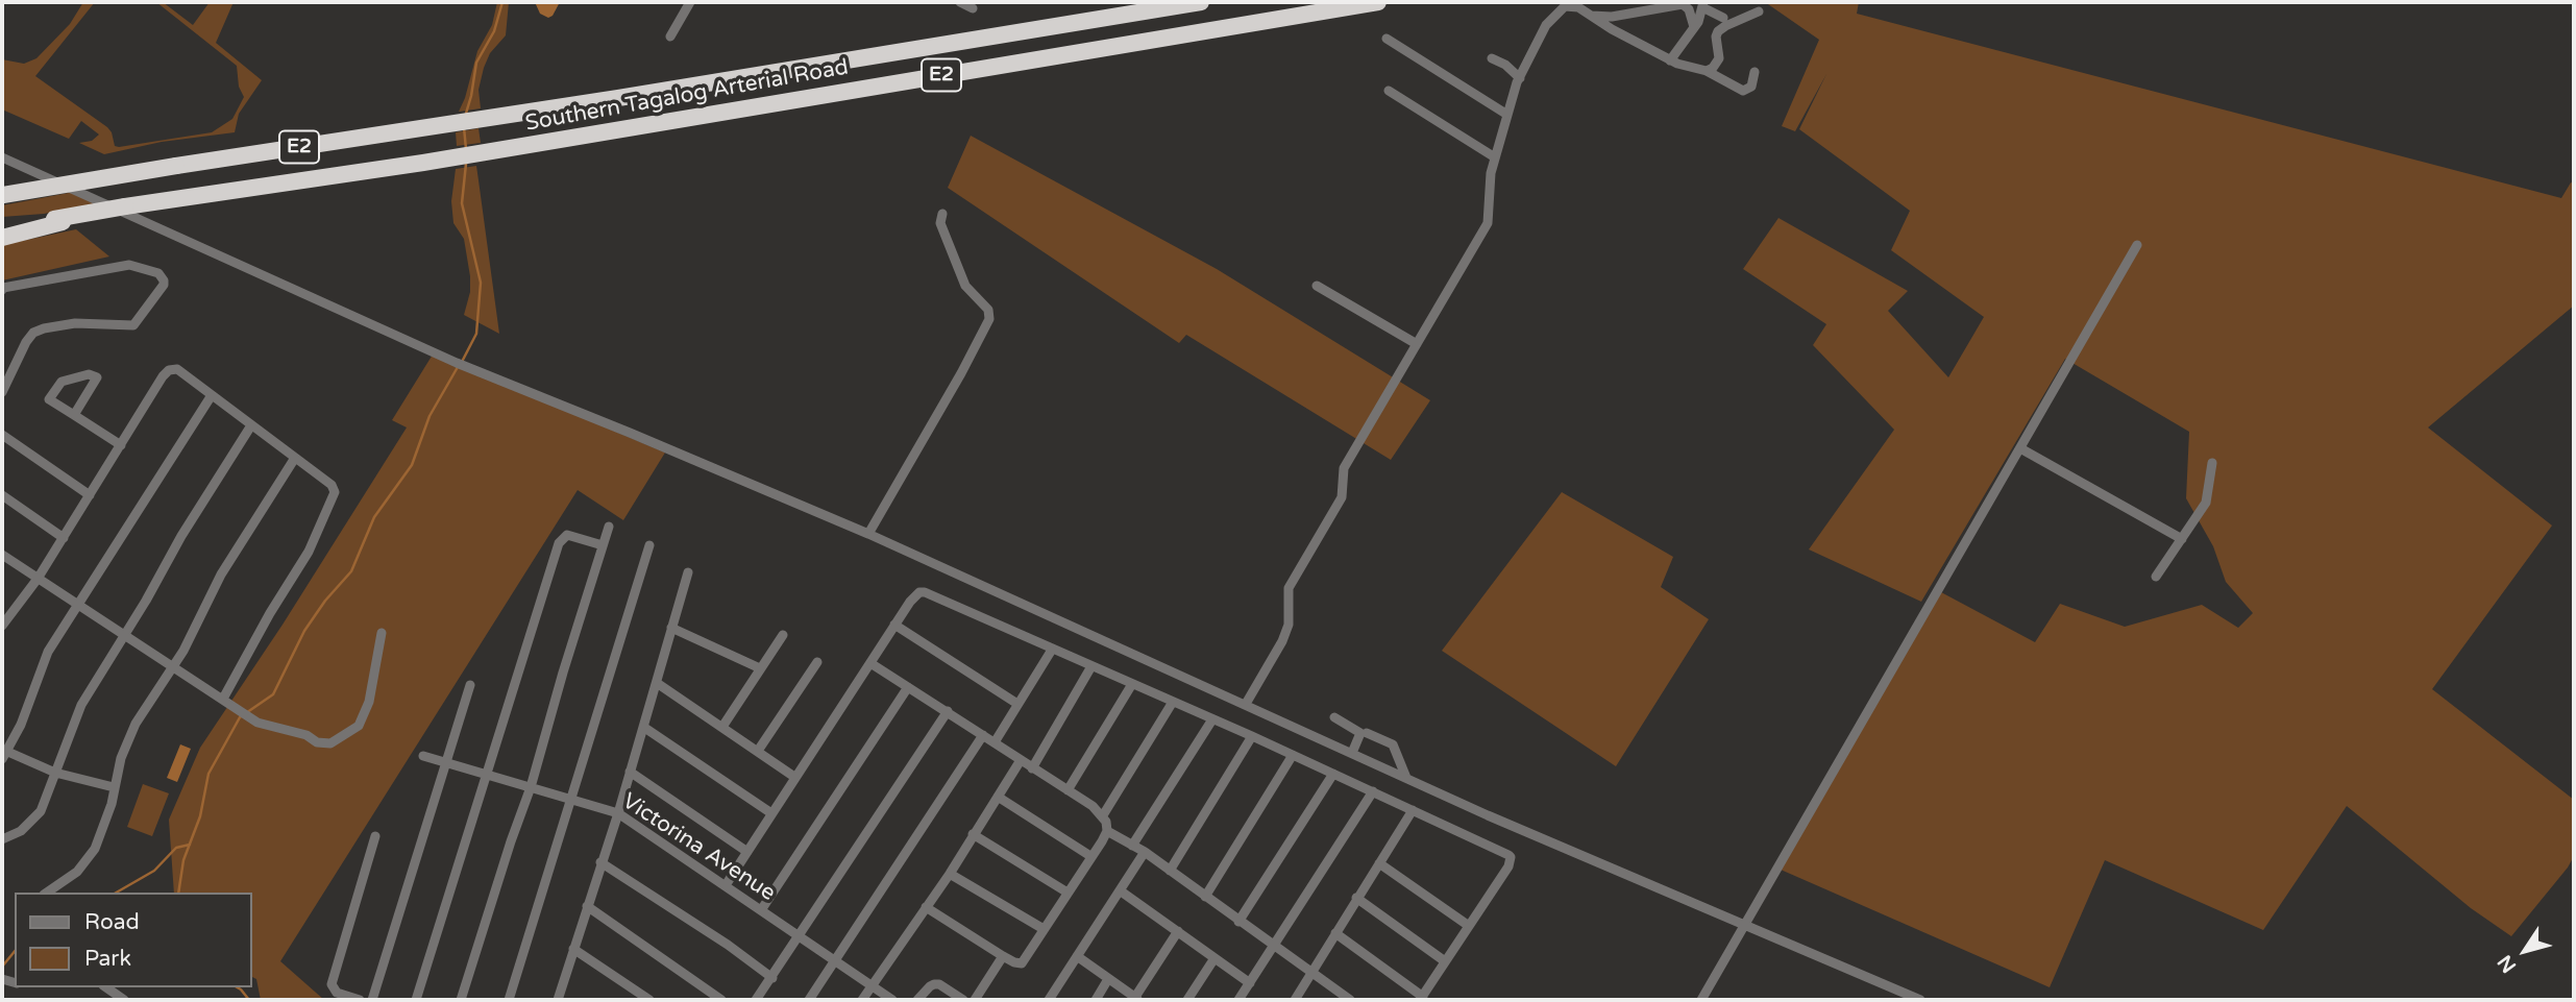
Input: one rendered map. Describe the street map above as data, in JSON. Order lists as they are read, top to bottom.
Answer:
{
  "streets": {
    "highway": ["E2", "Southern Tagalog Arterial Road"],
    "street": ["Victorina Avenue"]
  },
  "legend": ["Road", "Park"],
  "north": "bottom left"
}
